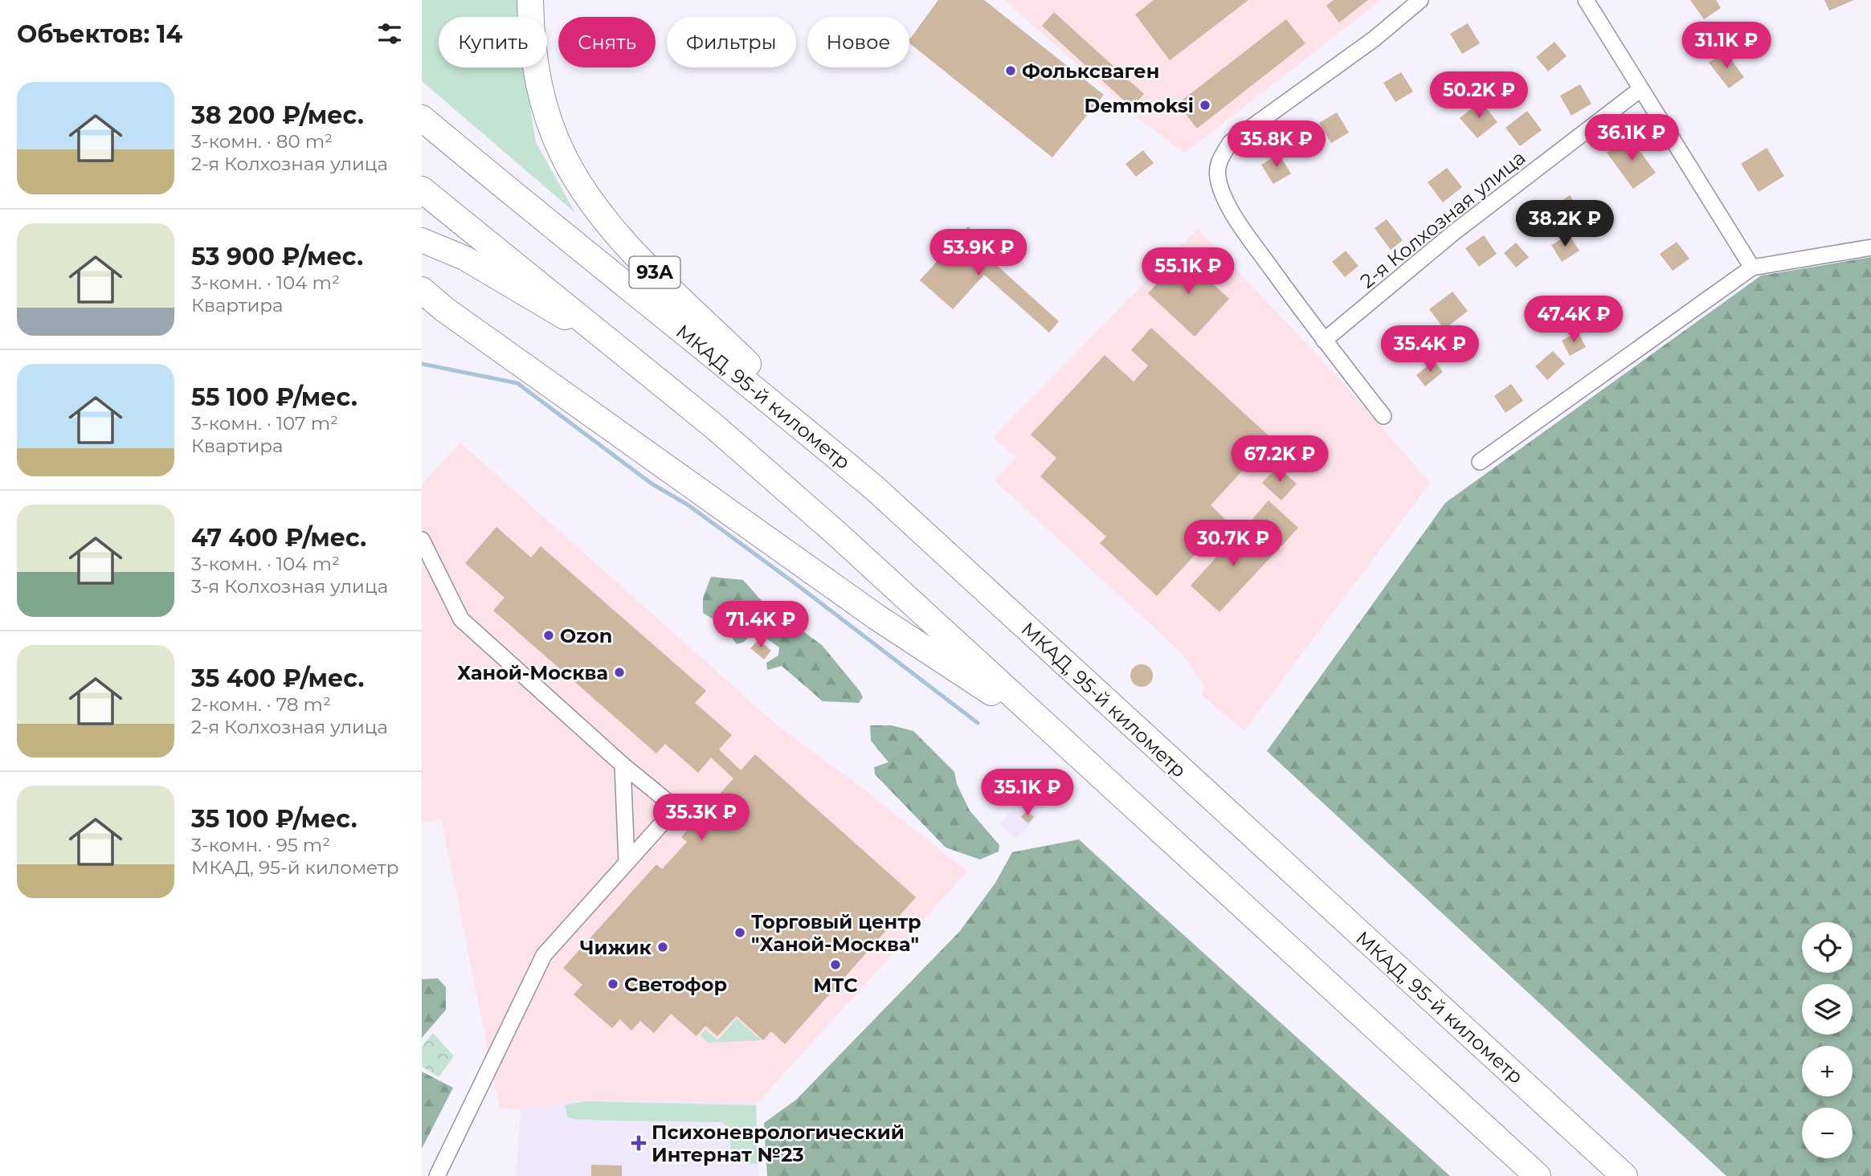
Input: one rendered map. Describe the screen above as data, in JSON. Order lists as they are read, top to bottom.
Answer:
{
  "streets": {
    "highway": ["93A", "МКАД, 95-й километр"],
    "street": ["2-я Колхозная улица"]
  },
  "crossings": [
    ["93A", "МКАД, 95-й километр"]
  ],
  "places": {
    "other": [
      "Фольксваген",
      "Demmoksi",
      "Ozon",
      "Ханой-Москва",
      "Торговый центр \"Ханой-Москва\"",
      "Чижик",
      "МТС",
      "Светофор"
    ],
    "health": ["Психоневрологический Интернат №23"]
  },
  "page": {
    "heading": "Объектов: 14",
    "chip": [
      "Купить",
      "Снять",
      "Фильтры",
      "Новое"
    ],
    "price": [
      "31.1K ₽",
      "50.2K ₽",
      "36.1K ₽",
      "35.8K ₽",
      "38.2K ₽",
      "53.9K ₽",
      "55.1K ₽",
      "47.4K ₽",
      "35.4K ₽",
      "67.2K ₽",
      "30.7K ₽",
      "71.4K ₽",
      "35.1K ₽",
      "35.3K ₽"
    ],
    "list": [
      {
        "name": "38 200 ₽/мес.",
        "note": "3-комн. · 80 m² · 2-я Колхозная улица"
      },
      {
        "name": "53 900 ₽/мес.",
        "note": "3-комн. · 104 m² · Квартира"
      },
      {
        "name": "55 100 ₽/мес.",
        "note": "3-комн. · 107 m² · Квартира"
      },
      {
        "name": "47 400 ₽/мес.",
        "note": "3-комн. · 104 m² · 3-я Колхозная улица"
      },
      {
        "name": "35 400 ₽/мес.",
        "note": "2-комн. · 78 m² · 2-я Колхозная улица"
      },
      {
        "name": "35 100 ₽/мес.",
        "note": "3-комн. · 95 m² · МКАД, 95-й километр"
      }
    ],
    "map_buttons": ["+", "−"]
  }
}
